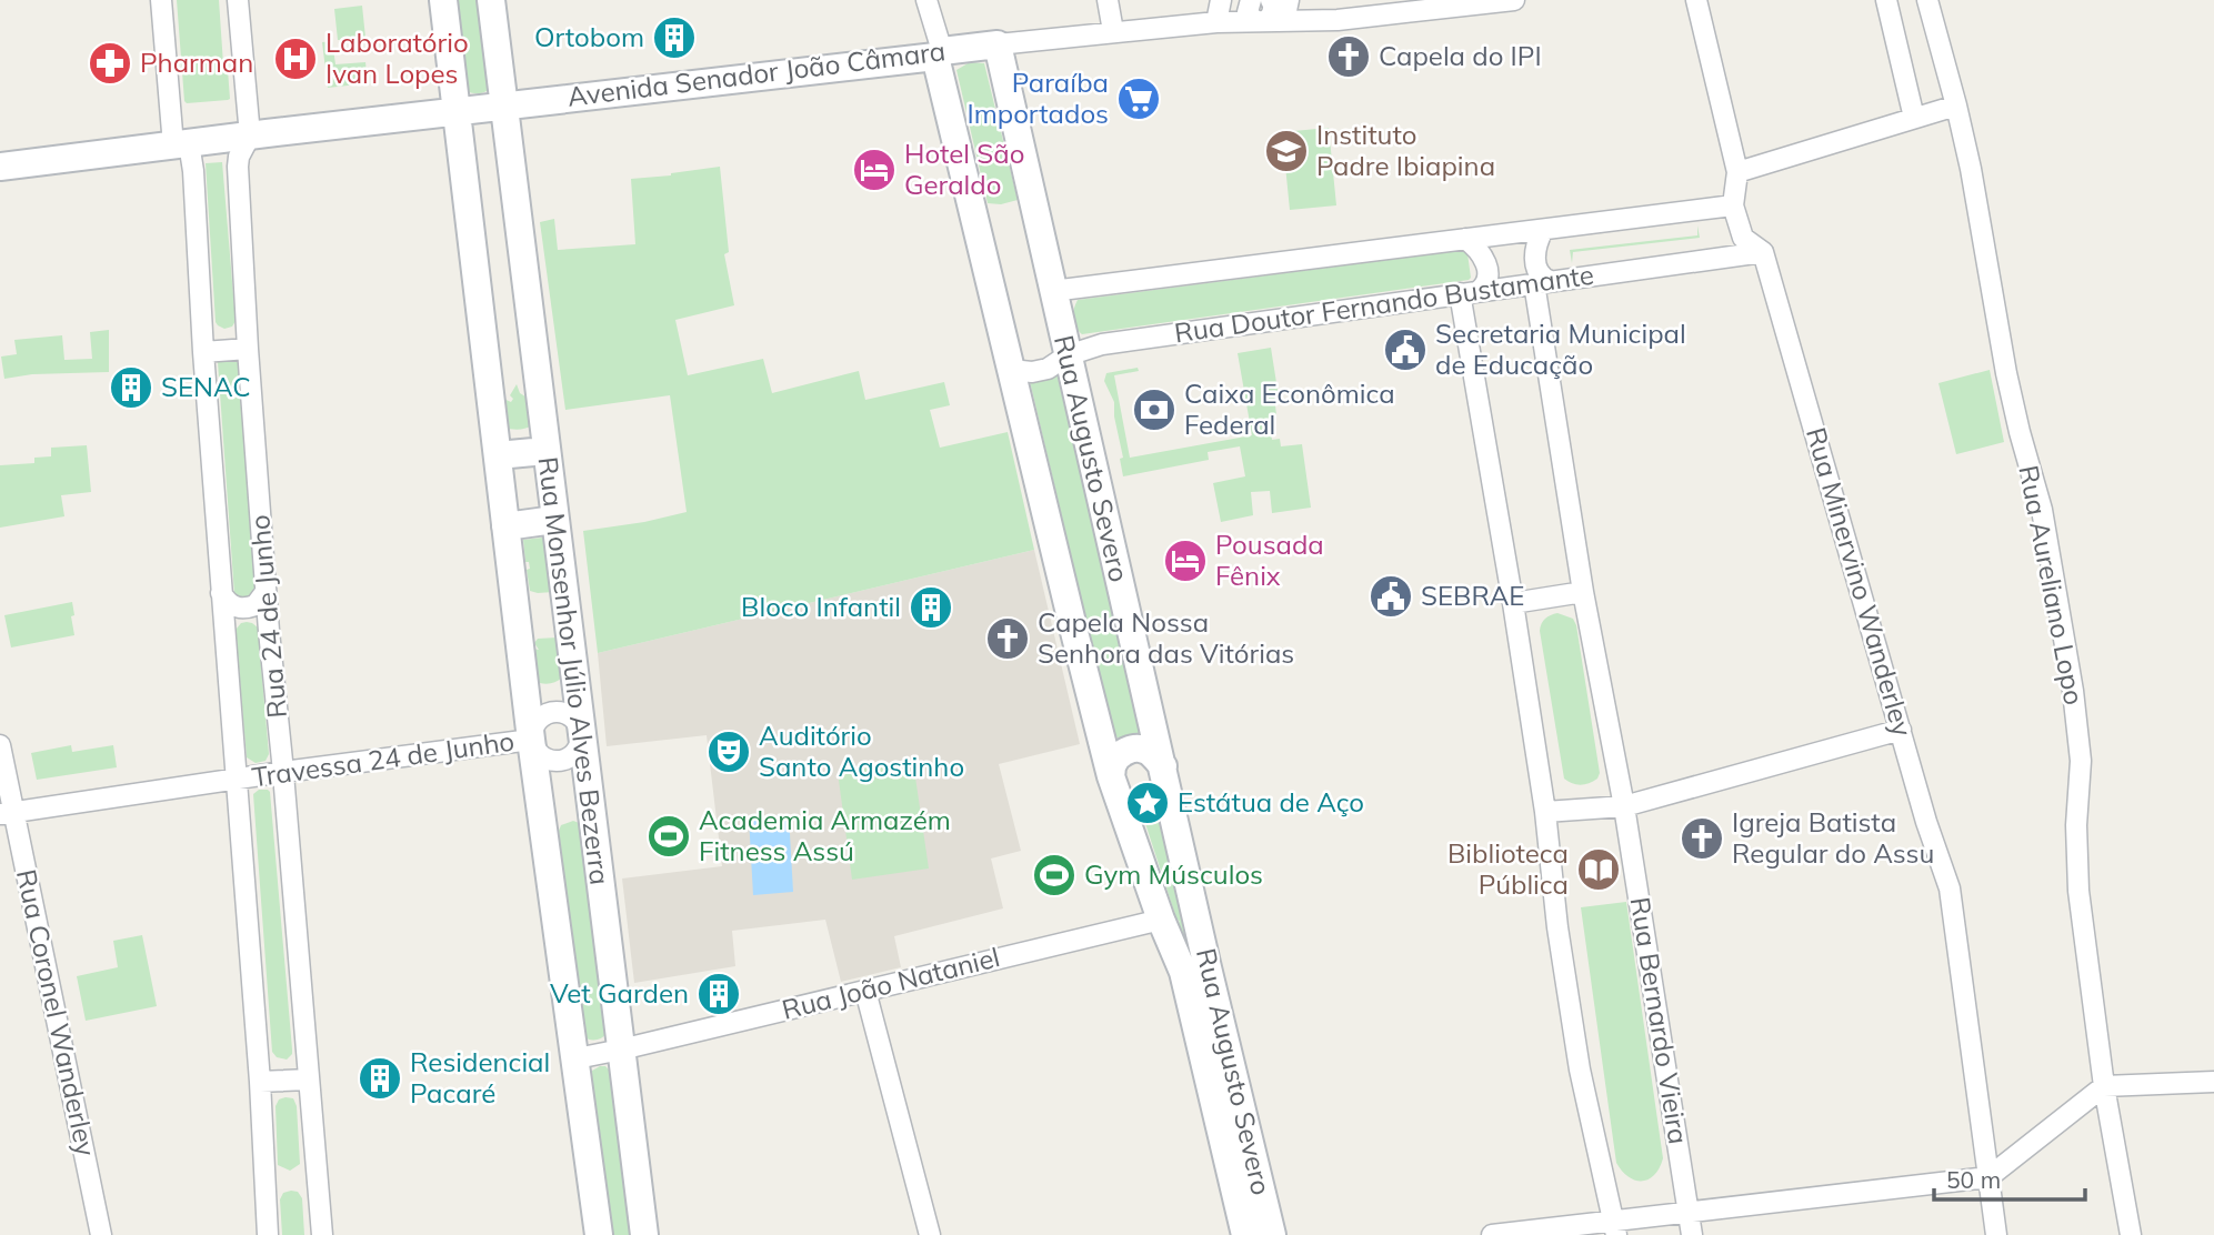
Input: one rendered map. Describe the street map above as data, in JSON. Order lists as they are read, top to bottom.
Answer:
{
  "streets": {
    "main road": ["Avenida Senador João Câmara", "Rua Augusto Severo", "Rua Monsenhor Júlio Alves Bezerra"],
    "street": [
      "Rua Doutor Fernando Bustamante",
      "Rua Minervino Wanderley",
      "Rua Aureliano Lopo",
      "Rua 24 de Junho",
      "Travessa 24 de Junho",
      "Rua João Nataniel",
      "Rua Coronel Wanderley",
      "Rua Bernardo Vieira"
    ]
  },
  "crossings": [
    ["Avenida Senador João Câmara", "Rua Augusto Severo"],
    ["Avenida Senador João Câmara", "Rua 24 de Junho"],
    ["Avenida Senador João Câmara", "Rua Monsenhor Júlio Alves Bezerra"],
    ["Rua Doutor Fernando Bustamante", "Rua Augusto Severo"],
    ["Rua Doutor Fernando Bustamante", "Rua Minervino Wanderley"],
    ["Rua Doutor Fernando Bustamante", "Rua Bernardo Vieira"],
    ["Rua Augusto Severo", "Rua João Nataniel"],
    ["Rua 24 de Junho", "Travessa 24 de Junho"],
    ["Rua Monsenhor Júlio Alves Bezerra", "Travessa 24 de Junho"],
    ["Rua Monsenhor Júlio Alves Bezerra", "Rua João Nataniel"],
    ["Travessa 24 de Junho", "Rua Coronel Wanderley"]
  ],
  "places": {
    "building": [
      "Ortobom",
      "SENAC",
      "Bloco Infantil",
      "Vet Garden",
      "Residencial Pacaré"
    ],
    "church": ["Capela do IPI", "Capela Nossa Senhora das Vitórias", "Igreja Batista Regular do Assu"],
    "hospital": ["Laboratório Ivan Lopes"],
    "pharmacy": ["Pharman"],
    "supermarket": ["Paraíba Importados"],
    "school or university": ["Instituto Padre Ibiapina"],
    "hotel": ["Hotel São Geraldo", "Pousada Fênix"],
    "public building": ["Secretaria Municipal de Educação", "SEBRAE"],
    "bank": ["Caixa Econômica Federal"],
    "theatre": ["Auditório Santo Agostinho"],
    "place": ["Estátua de Aço"],
    "sports": ["Academia Armazém Fitness Assú", "Gym Músculos"],
    "library": ["Biblioteca Pública"]
  },
  "scale_bar": "50 m"
}
